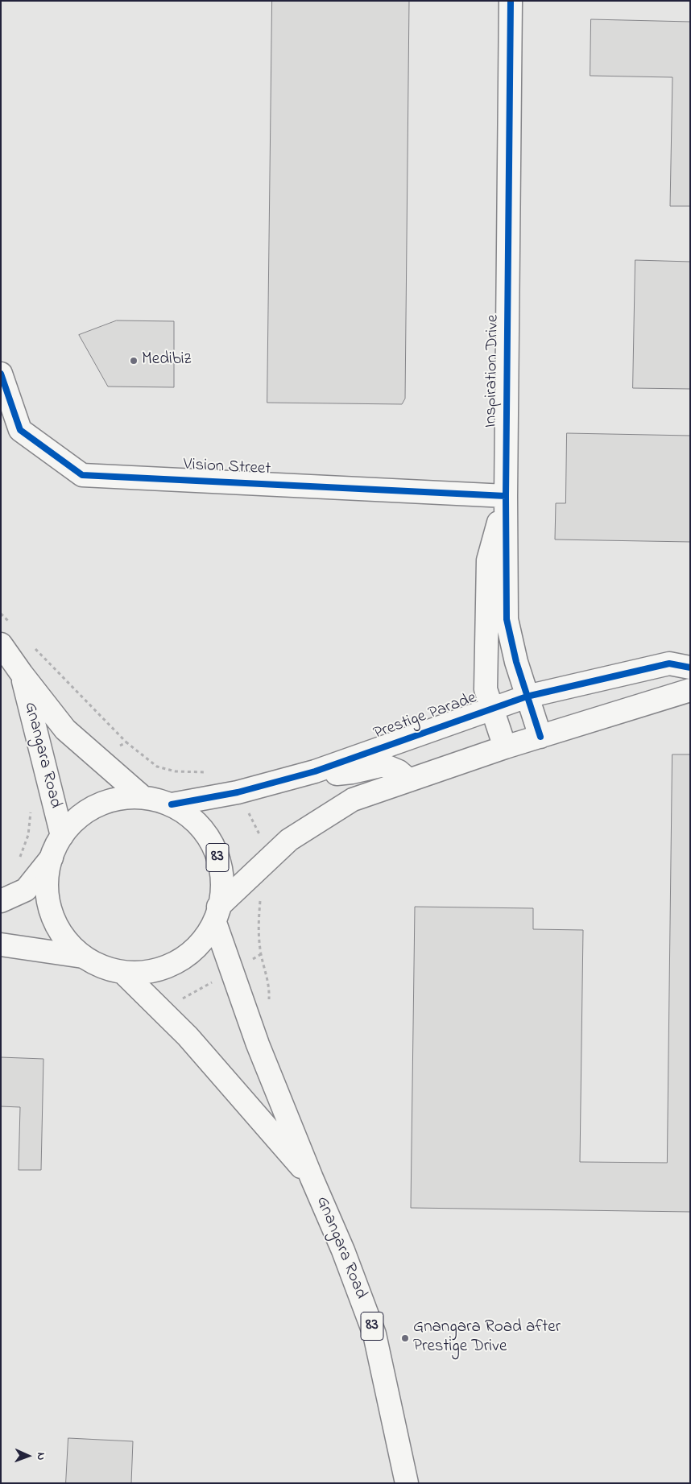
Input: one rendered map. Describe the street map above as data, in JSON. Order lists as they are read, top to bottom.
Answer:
{
  "streets": {
    "street": [
      "Inspiration Drive",
      "Vision Street",
      "Prestige Parade",
      "Gnangara Road",
      "83"
    ]
  },
  "crossings": [
    ["Inspiration Drive", "Vision Street"],
    ["Inspiration Drive", "Prestige Parade"],
    ["Prestige Parade", "Gnangara Road"]
  ],
  "places": ["Medibiz", "Gnangara Road after Prestige Drive"],
  "north": "right"
}
